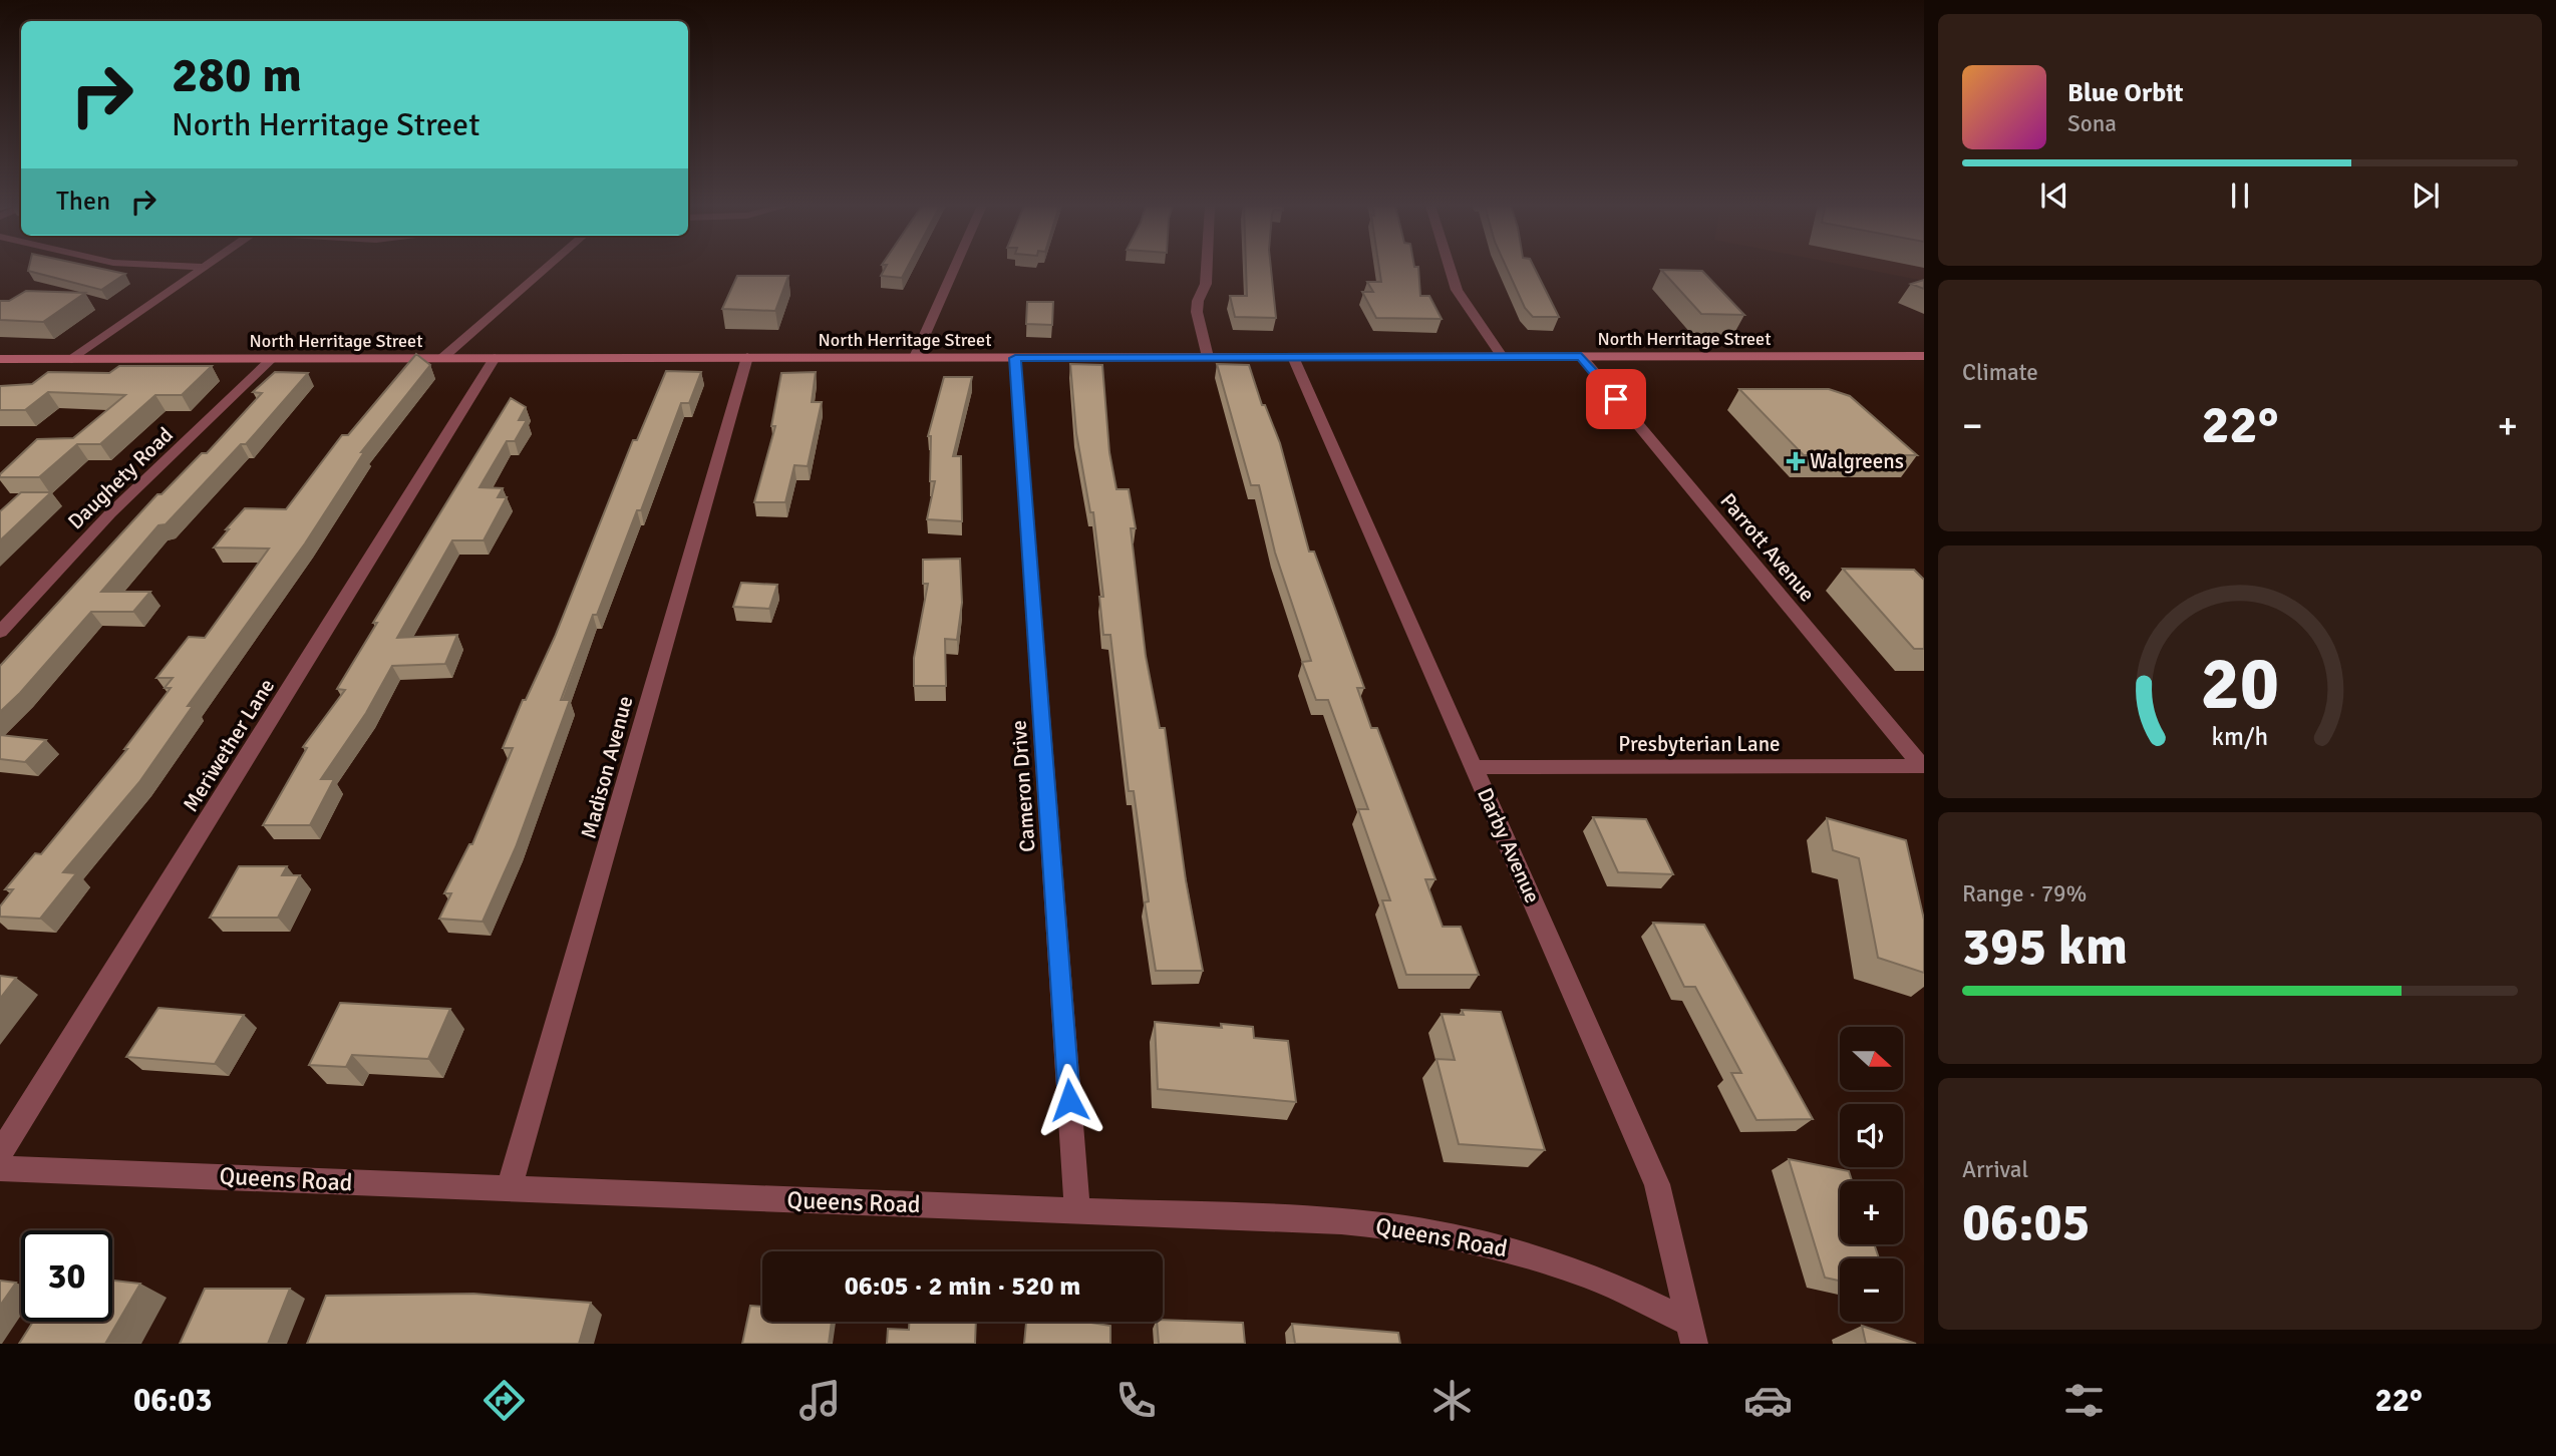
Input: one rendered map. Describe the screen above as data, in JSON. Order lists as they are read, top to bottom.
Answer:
{
  "streets": {
    "street": [
      "North Herritage Street",
      "Daughety Road",
      "Parrott Avenue",
      "Presbyterian Lane",
      "Meriwether Lane",
      "Madison Avenue",
      "Cameron Drive",
      "Darby Avenue",
      "Queens Road"
    ]
  },
  "crossings": [
    ["North Herritage Street", "Daughety Road"],
    ["North Herritage Street", "Parrott Avenue"],
    ["North Herritage Street", "Meriwether Lane"],
    ["North Herritage Street", "Madison Avenue"],
    ["North Herritage Street", "Cameron Drive"],
    ["North Herritage Street", "Darby Avenue"],
    ["Parrott Avenue", "Presbyterian Lane"],
    ["Presbyterian Lane", "Darby Avenue"],
    ["Madison Avenue", "Queens Road"],
    ["Cameron Drive", "Queens Road"],
    ["Darby Avenue", "Queens Road"]
  ],
  "places": {
    "health": ["Walgreens"]
  },
  "north": "right",
  "page": {
    "turn": ["280 m", "North Herritage Street"],
    "song": ["Blue Orbit", "Sona"],
    "then": "Then",
    "tile": [
      "Climate",
      ["Range · 79%", "395 km"],
      ["Arrival", "06:05"]
    ],
    "heat": ["−", "22°", "+"],
    "map_buttons": ["+", "−"],
    "limit": "30",
    "trip": "06:05 · 2 min · 520 m",
    "tabs": ["06:03", "22°"],
    "gauge": ["20", "km/h"]
  }
}
